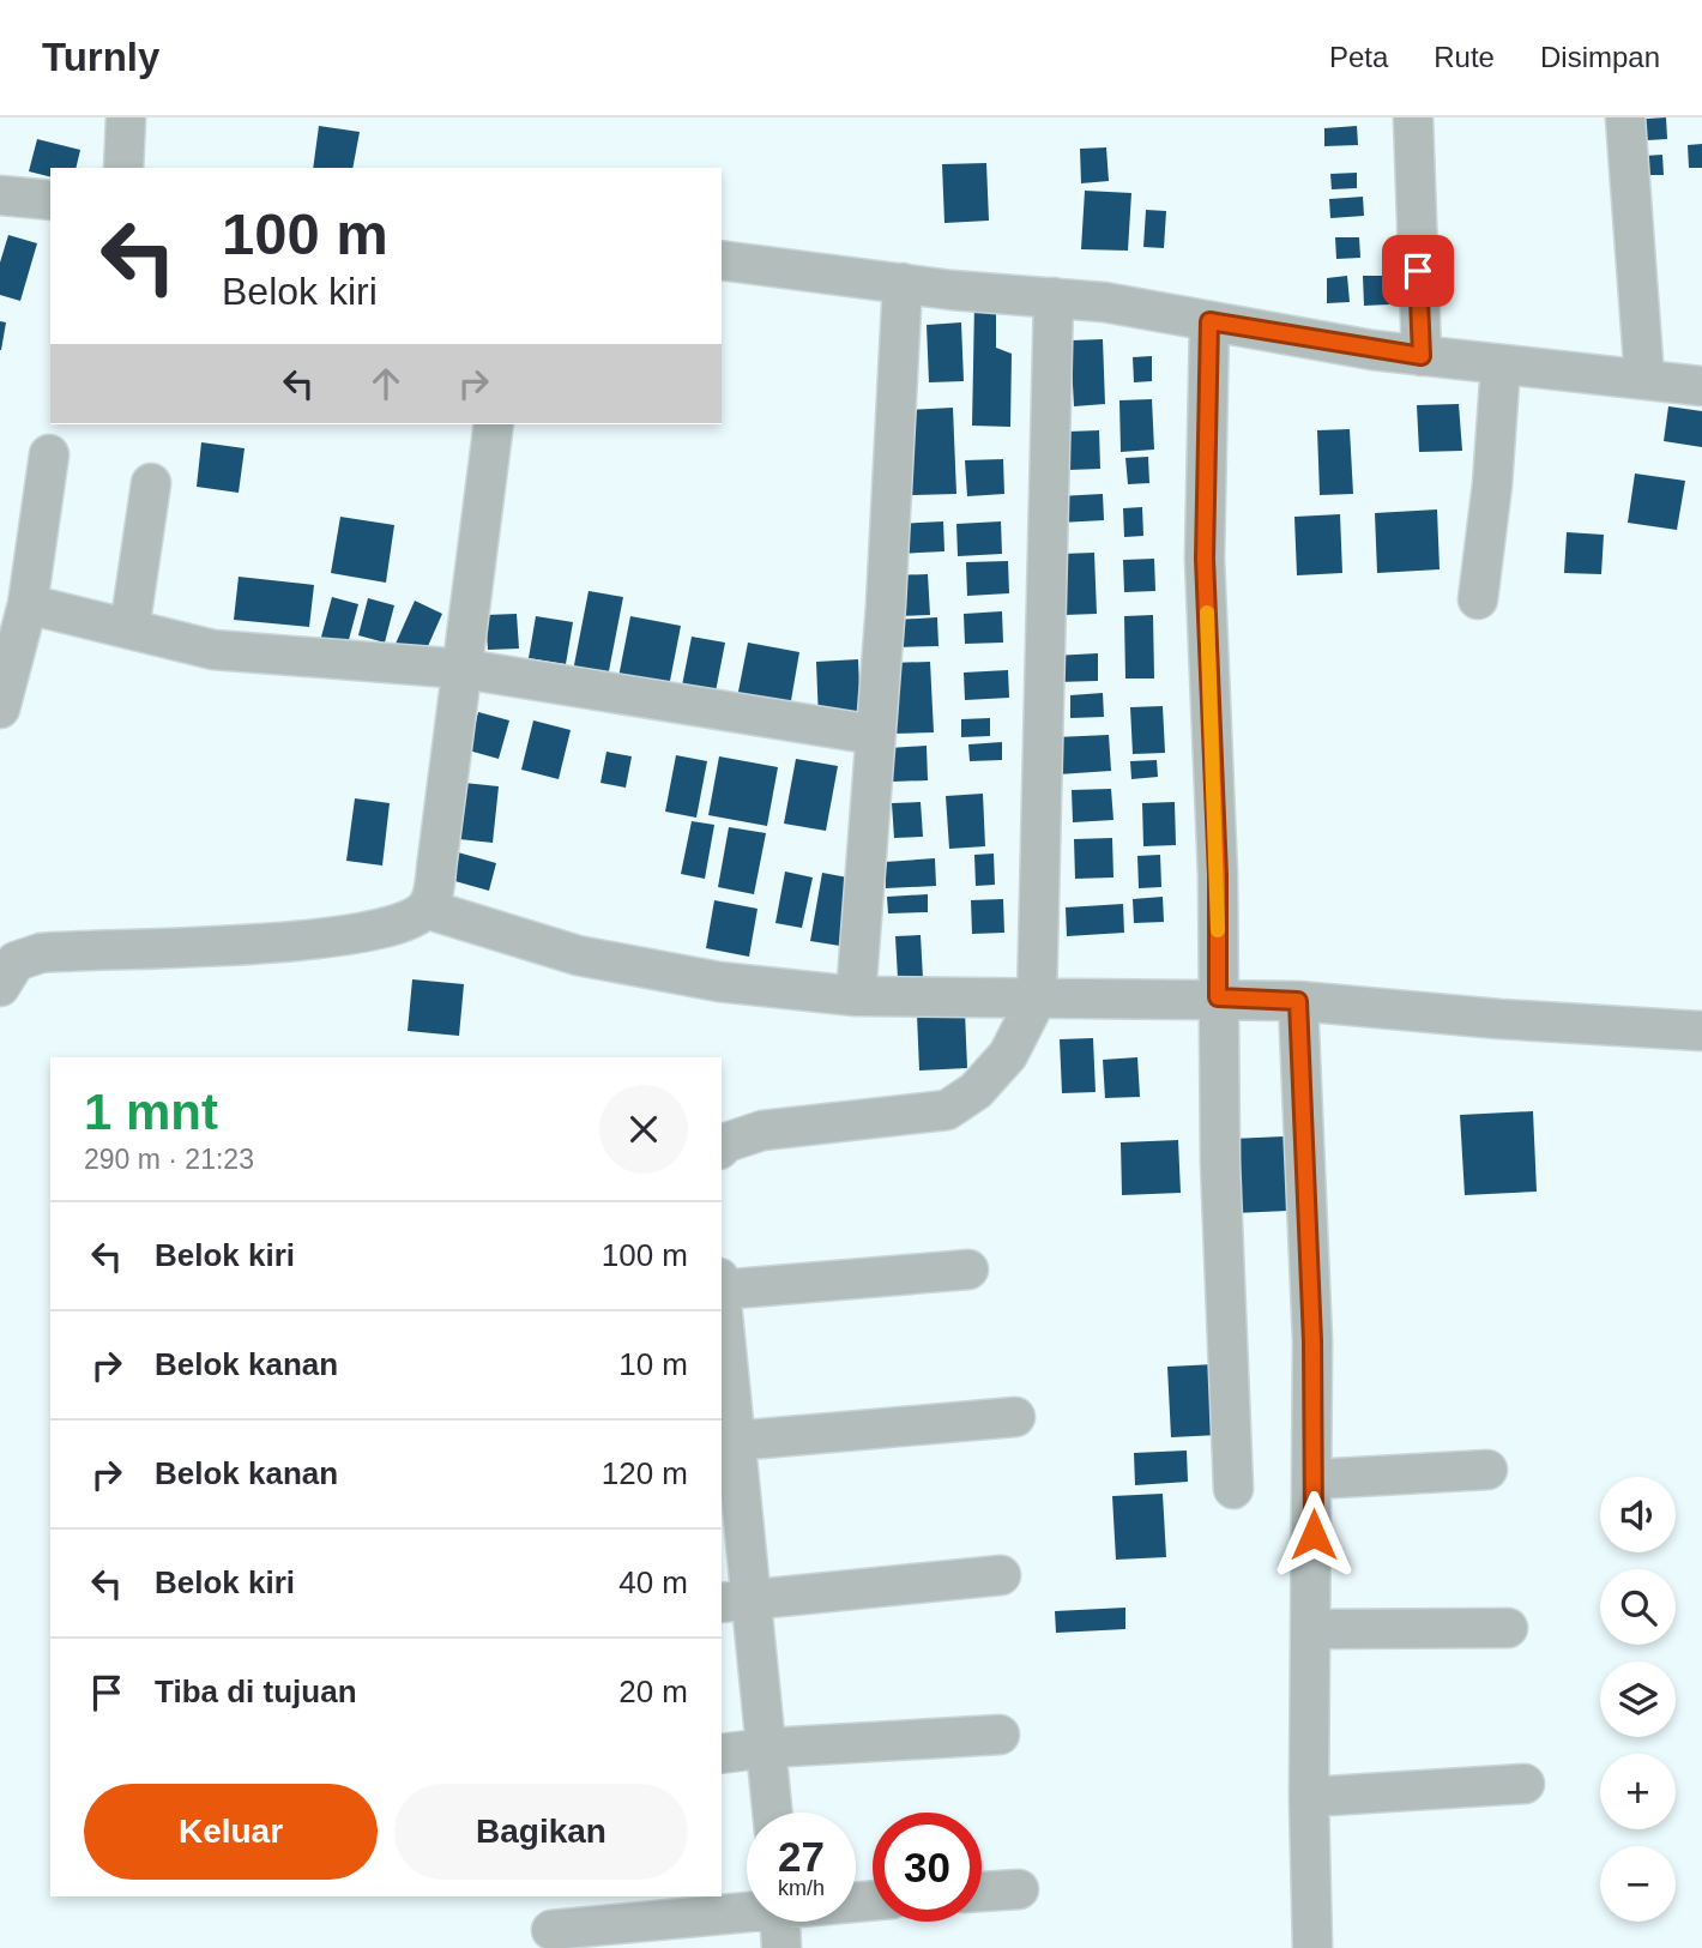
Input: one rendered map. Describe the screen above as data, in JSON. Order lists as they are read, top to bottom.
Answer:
{
  "page": {
    "header": "Turnly",
    "nav": ["Peta", "Rute", "Disimpan"],
    "turn": ["100 m", "Belok kiri"],
    "heading": ["1 mnt", "290 m · 21:23"],
    "list": [
      {
        "name": "Belok kiri",
        "value": "100 m"
      },
      {
        "name": "Belok kanan",
        "value": "10 m"
      },
      {
        "name": "Belok kanan",
        "value": "120 m"
      },
      {
        "name": "Belok kiri",
        "value": "40 m"
      },
      {
        "name": "Tiba di tujuan",
        "value": "20 m"
      }
    ],
    "map_buttons": ["+", "−"],
    "buttons": ["Keluar", "Bagikan"],
    "speed": "27 km/h",
    "limit": "30"
  }
}
